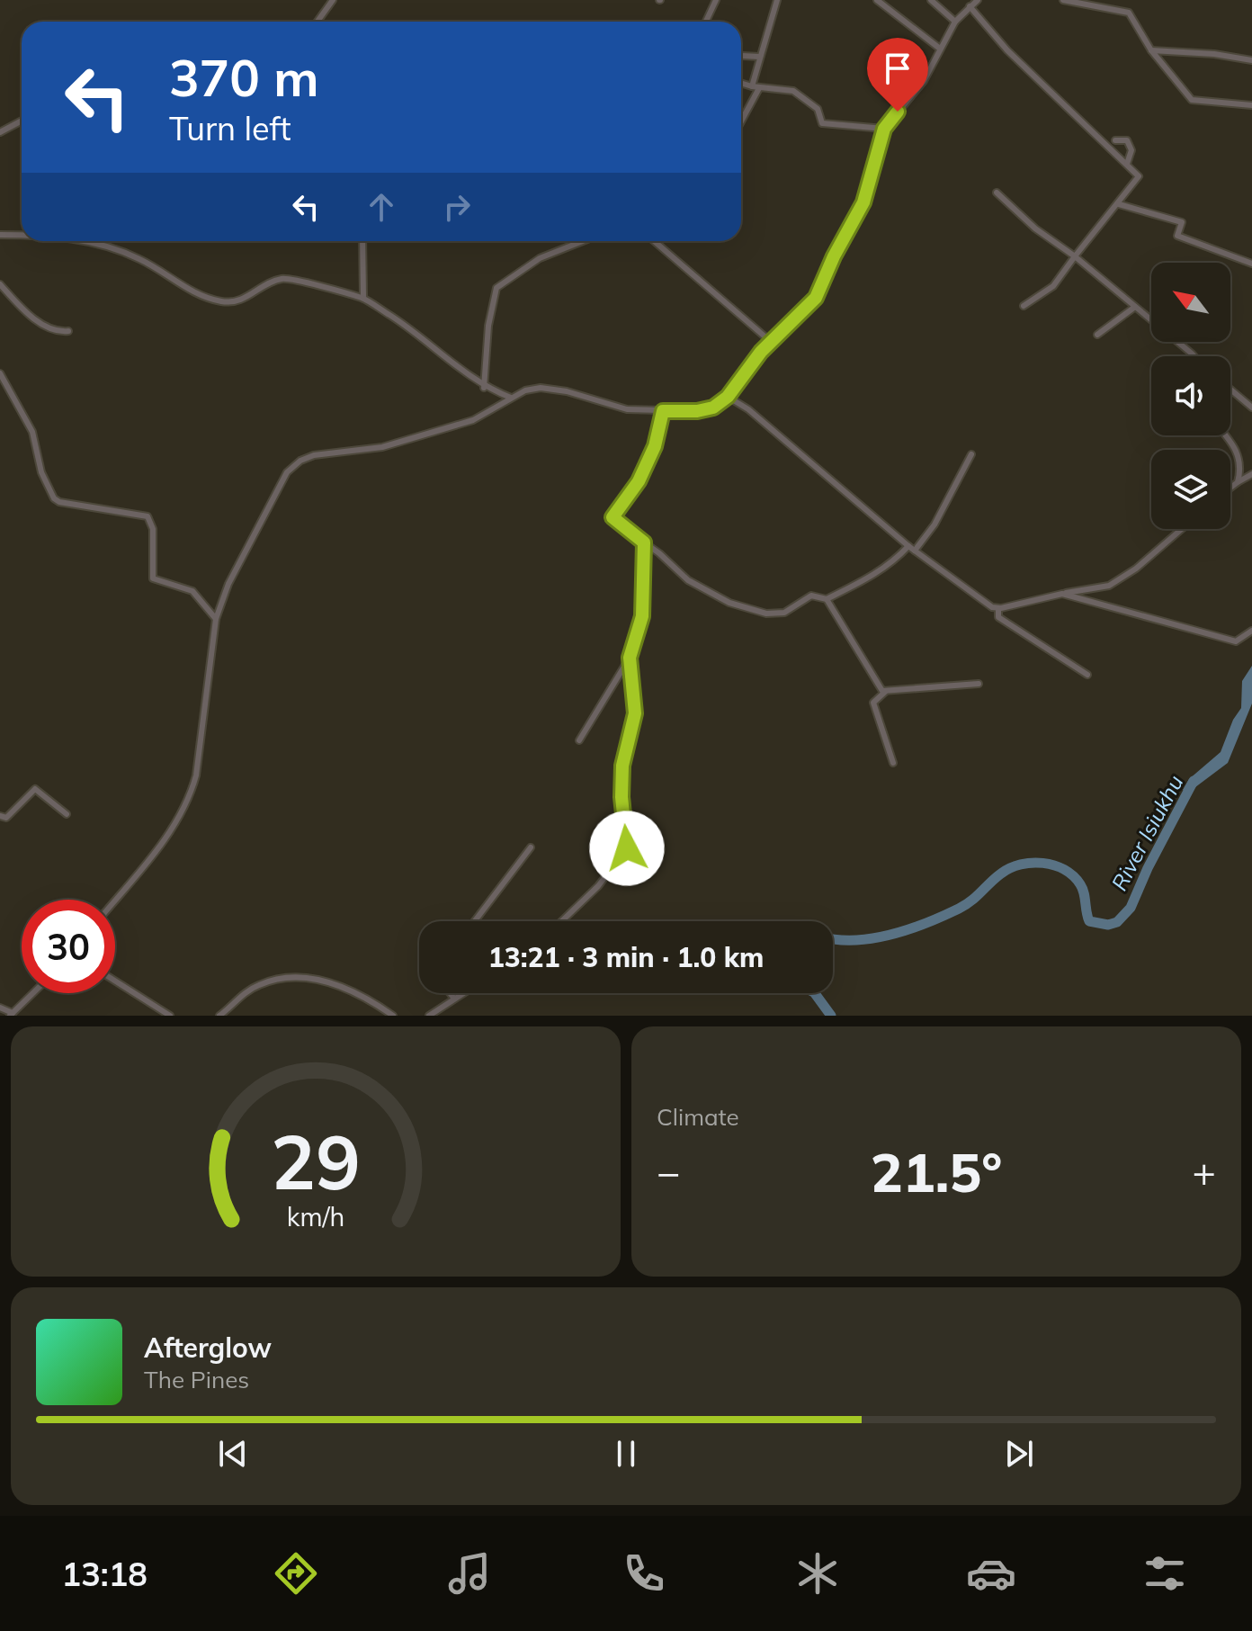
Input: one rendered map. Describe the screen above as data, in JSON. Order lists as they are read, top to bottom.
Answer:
{
  "water": ["River Isiukhu"],
  "north": "top left",
  "page": {
    "turn": ["370 m", "Turn left"],
    "limit": "30",
    "trip": "13:21 · 3 min · 1.0 km",
    "tile": "Climate",
    "heat": ["−", "21.5°", "+"],
    "song": ["Afterglow", "The Pines"],
    "tabs": "13:18",
    "gauge": ["29", "km/h"]
  }
}
